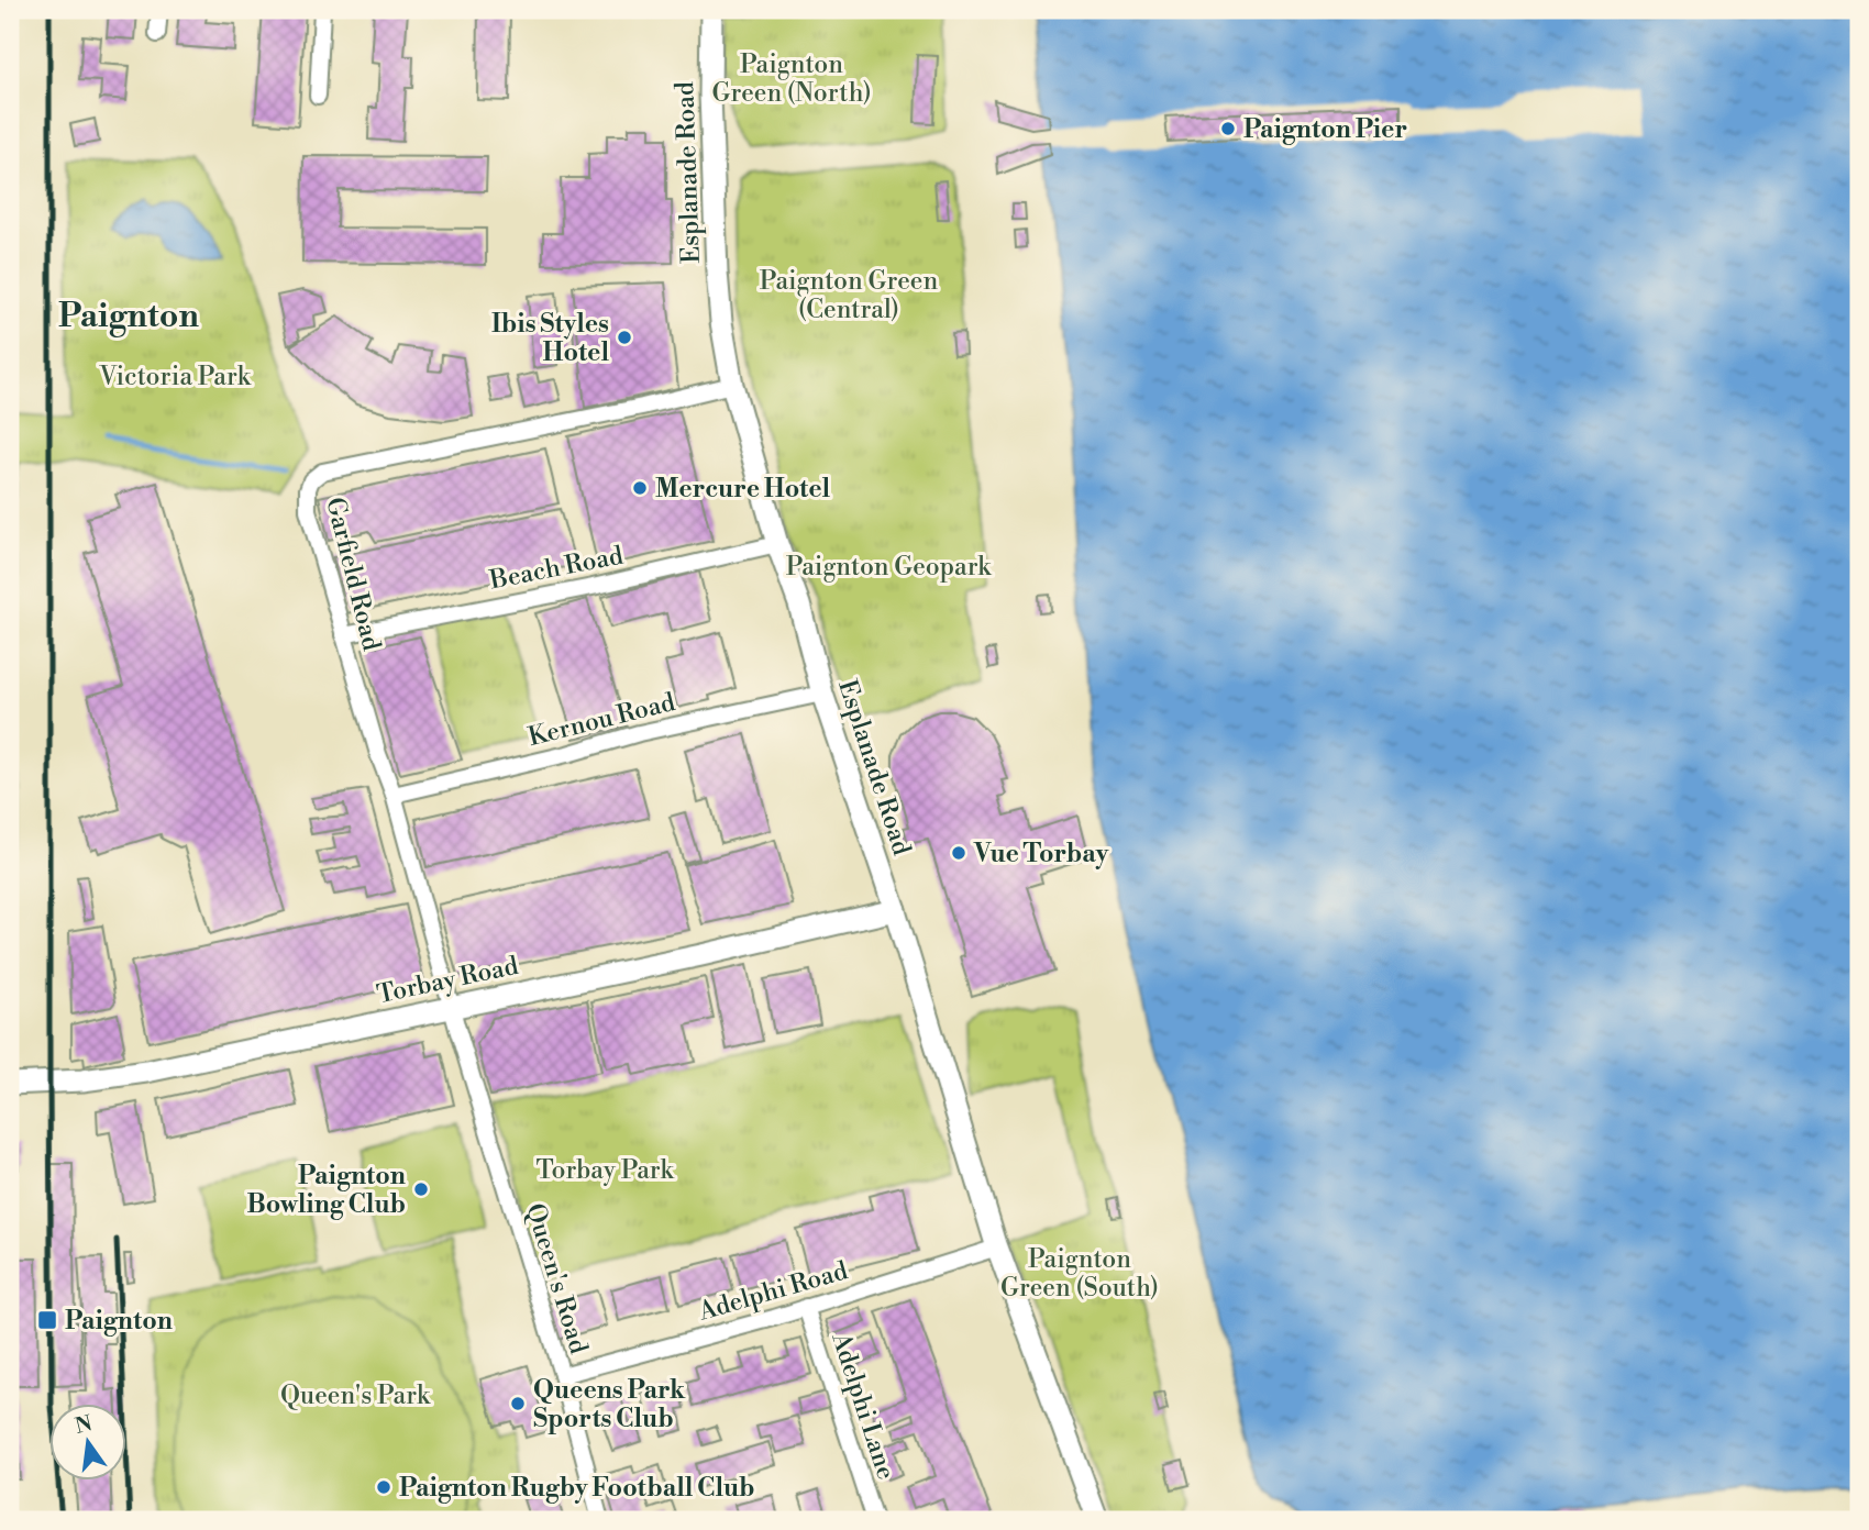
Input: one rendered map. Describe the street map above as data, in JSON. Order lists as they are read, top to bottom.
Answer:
{
  "streets": {
    "main road": ["Esplanade Road", "Torbay Road"],
    "street": [
      "Beach Road",
      "Garfield Road",
      "Kernou Road",
      "Queen's Road",
      "Adelphi Road",
      "Adelphi Lane"
    ]
  },
  "crossings": [
    ["Esplanade Road", "Beach Road"],
    ["Esplanade Road", "Garfield Road"],
    ["Esplanade Road", "Kernou Road"],
    ["Esplanade Road", "Torbay Road"],
    ["Esplanade Road", "Adelphi Road"],
    ["Beach Road", "Garfield Road"],
    ["Garfield Road", "Kernou Road"],
    ["Garfield Road", "Torbay Road"],
    ["Garfield Road", "Queen's Road"],
    ["Torbay Road", "Queen's Road"],
    ["Queen's Road", "Adelphi Road"],
    ["Adelphi Road", "Adelphi Lane"]
  ],
  "districts": ["Paignton"],
  "parks": [
    "Paignton Green (North)",
    "Paignton Green (Central)",
    "Victoria Park",
    "Paignton Geopark",
    "Torbay Park",
    "Paignton Green (South)",
    "Queen's Park"
  ],
  "places": {
    "other": [
      "Paignton Pier",
      "Ibis Styles Hotel",
      "Mercure Hotel",
      "Vue Torbay",
      "Paignton Bowling Club",
      "Queens Park Sports Club",
      "Paignton Rugby Football Club"
    ],
    "transit": ["Paignton"]
  },
  "north": "top"
}
